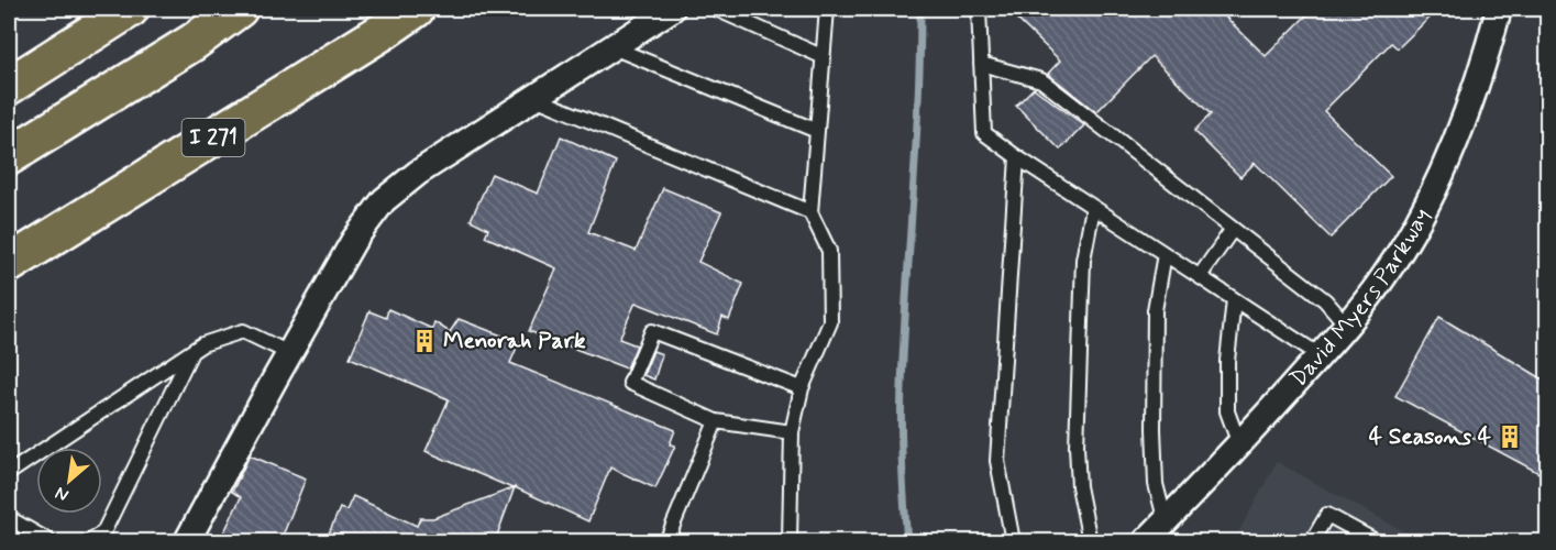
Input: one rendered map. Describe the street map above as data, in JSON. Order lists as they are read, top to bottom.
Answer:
{
  "streets": {
    "highway": ["I 271"],
    "street": ["David Myers Parkway"]
  },
  "places": {
    "building": ["Menorah Park", "4 Seasons 4"]
  },
  "north": "bottom left"
}
